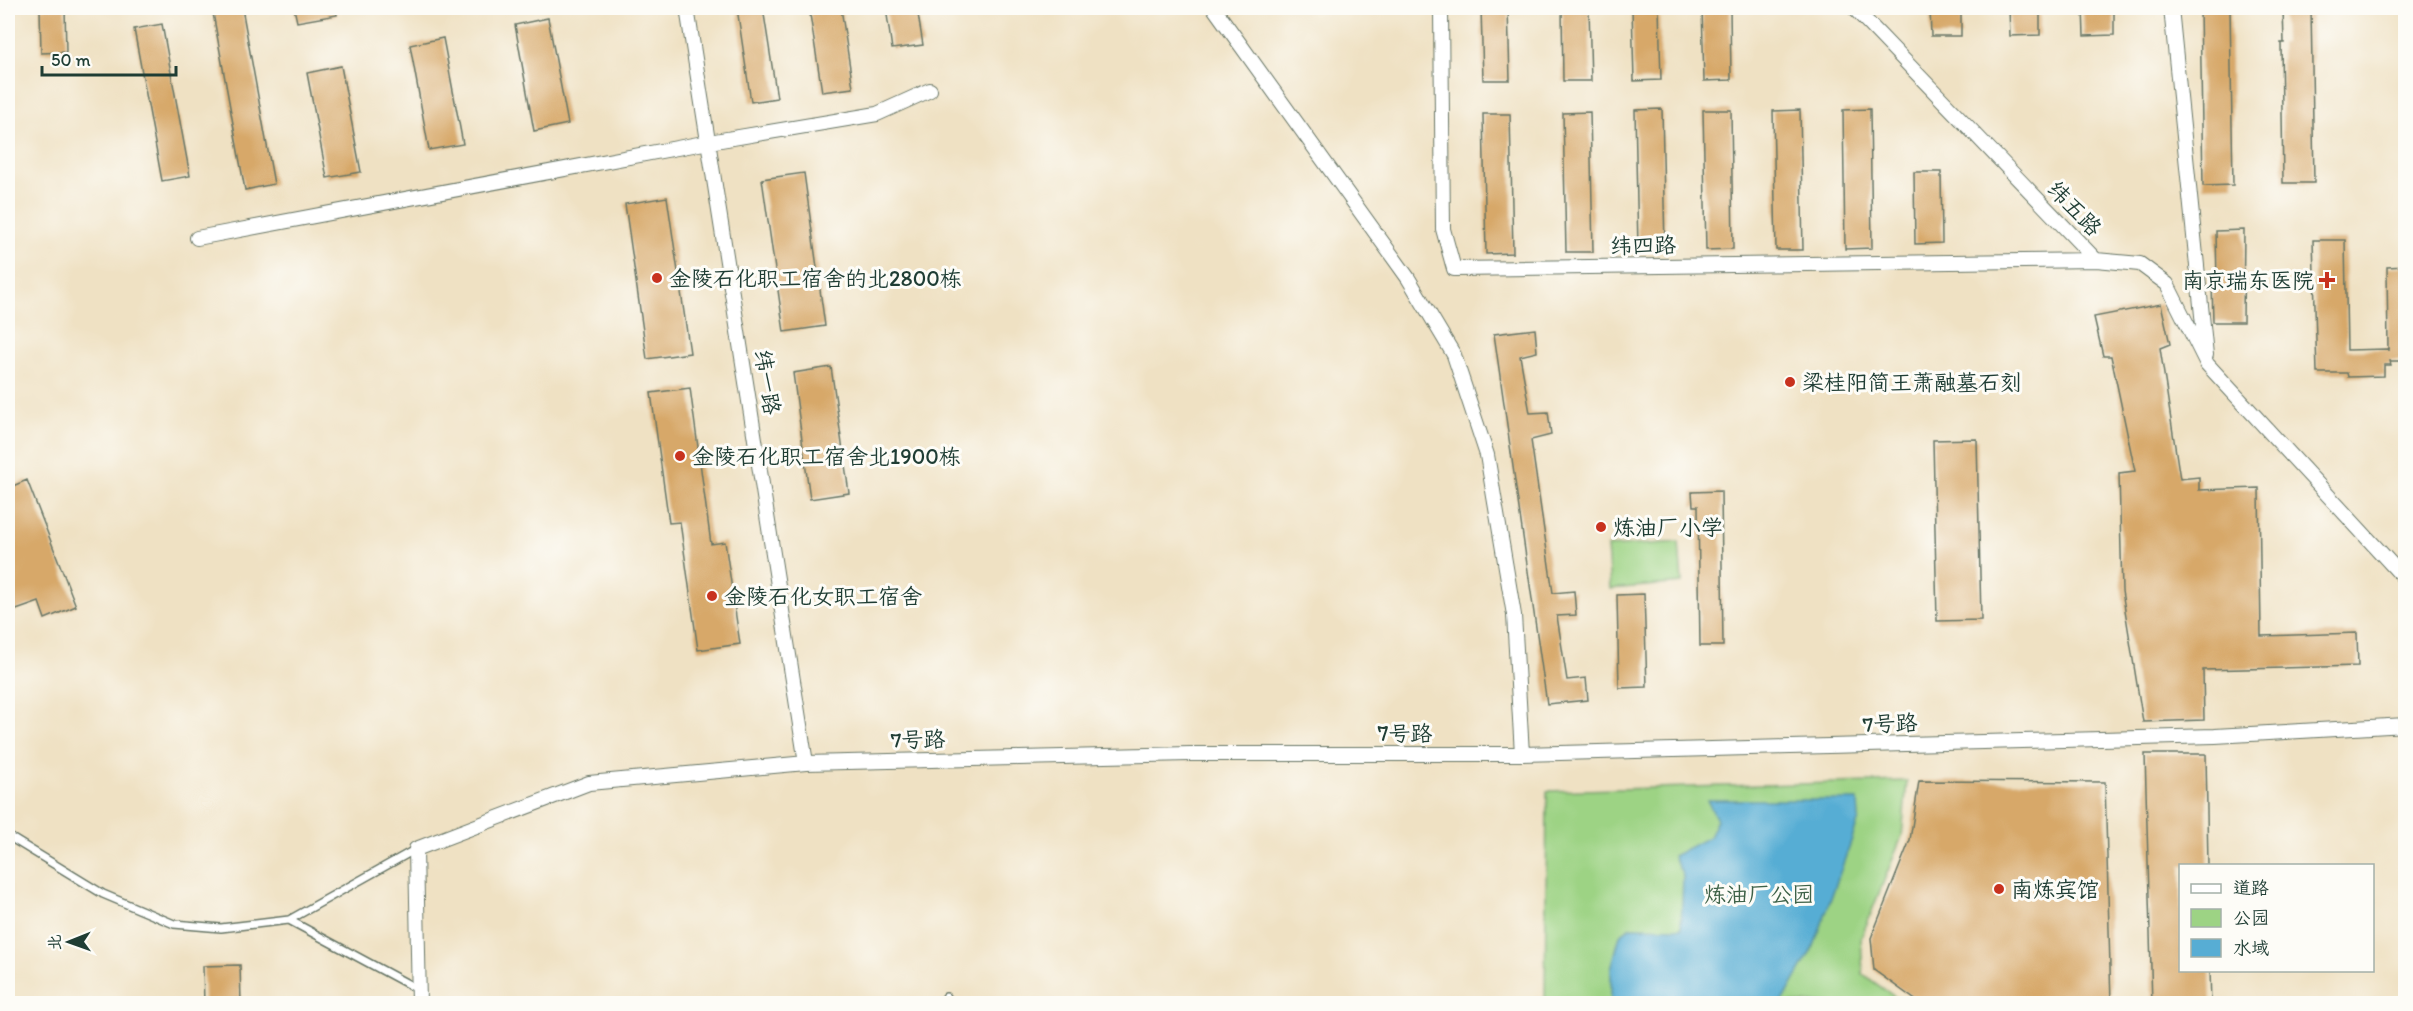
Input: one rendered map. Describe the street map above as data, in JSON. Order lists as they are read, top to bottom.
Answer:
{
  "streets": {
    "street": [
      "纬五路",
      "纬四路",
      "纬一路",
      "7号路"
    ]
  },
  "crossings": [
    ["纬五路", "纬四路"],
    ["纬一路", "7号路"]
  ],
  "parks": ["炼油厂公园"],
  "places": {
    "other": [
      "金陵石化职工宿舍的北2800栋",
      "梁桂阳简王萧融墓石刻",
      "金陵石化职工宿舍北1900栋",
      "炼油厂小学",
      "金陵石化女职工宿舍",
      "南炼宾馆"
    ],
    "health": ["南京瑞东医院"]
  },
  "legend": ["道路", "公园", "水域"],
  "scale_bar": "50 m",
  "north": "left"
}
